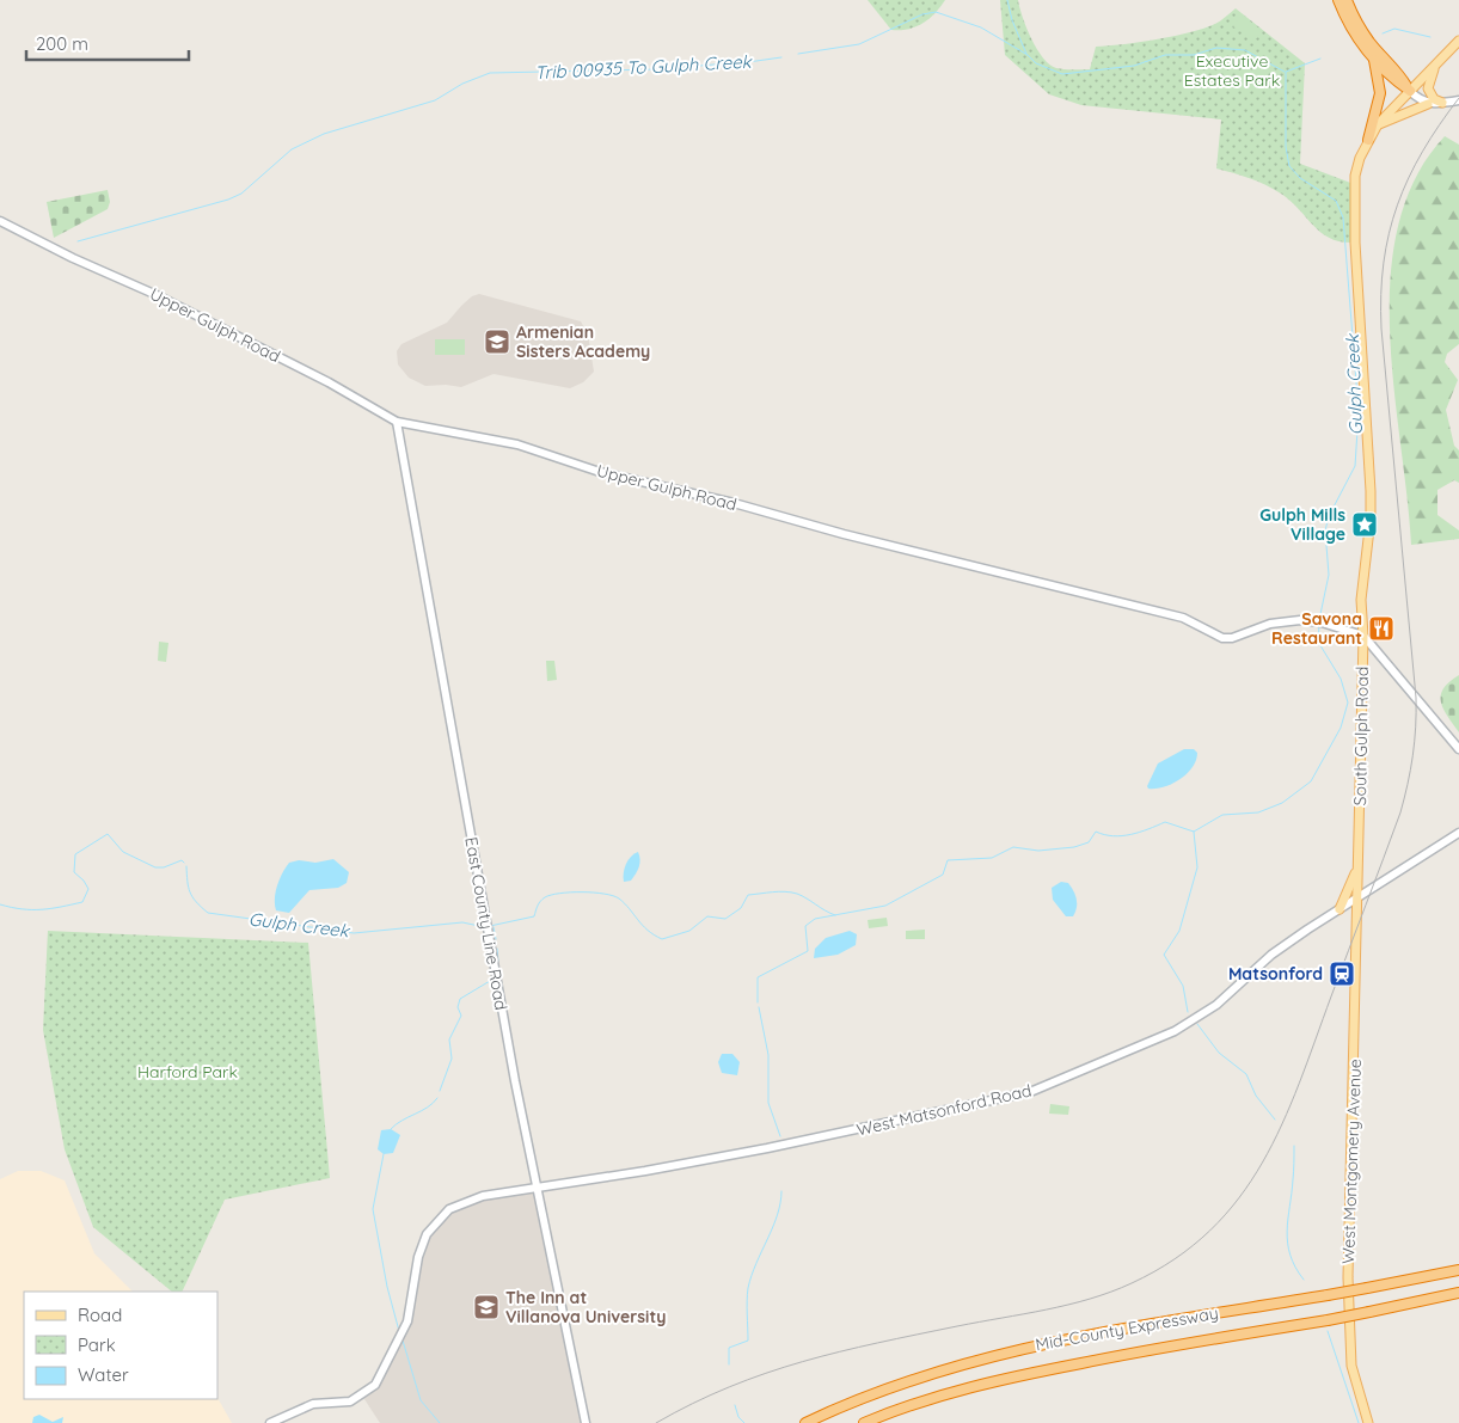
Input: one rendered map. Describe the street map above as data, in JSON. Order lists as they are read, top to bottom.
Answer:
{
  "streets": {
    "highway": ["Mid-County Expressway"],
    "main road": ["South Gulph Road", "West Montgomery Avenue"],
    "street": ["Upper Gulph Road", "East County Line Road", "West Matsonford Road"]
  },
  "crossings": [
    ["Upper Gulph Road", "South Gulph Road"],
    ["Upper Gulph Road", "East County Line Road"],
    ["South Gulph Road", "West Matsonford Road"],
    ["South Gulph Road", "West Montgomery Avenue"],
    ["East County Line Road", "West Matsonford Road"],
    ["West Matsonford Road", "West Montgomery Avenue"]
  ],
  "water": ["Trib 00935 To Gulph Creek", "Gulph Creek"],
  "parks": ["Executive Estates Park", "Harford Park"],
  "places": {
    "school or university": ["Armenian Sisters Academy", "The Inn at Villanova University"],
    "place": ["Gulph Mills Village"],
    "restaurant": ["Savona Restaurant"],
    "station": ["Matsonford"]
  },
  "legend": ["Road", "Park", "Water"],
  "scale_bar": "200 m"
}
